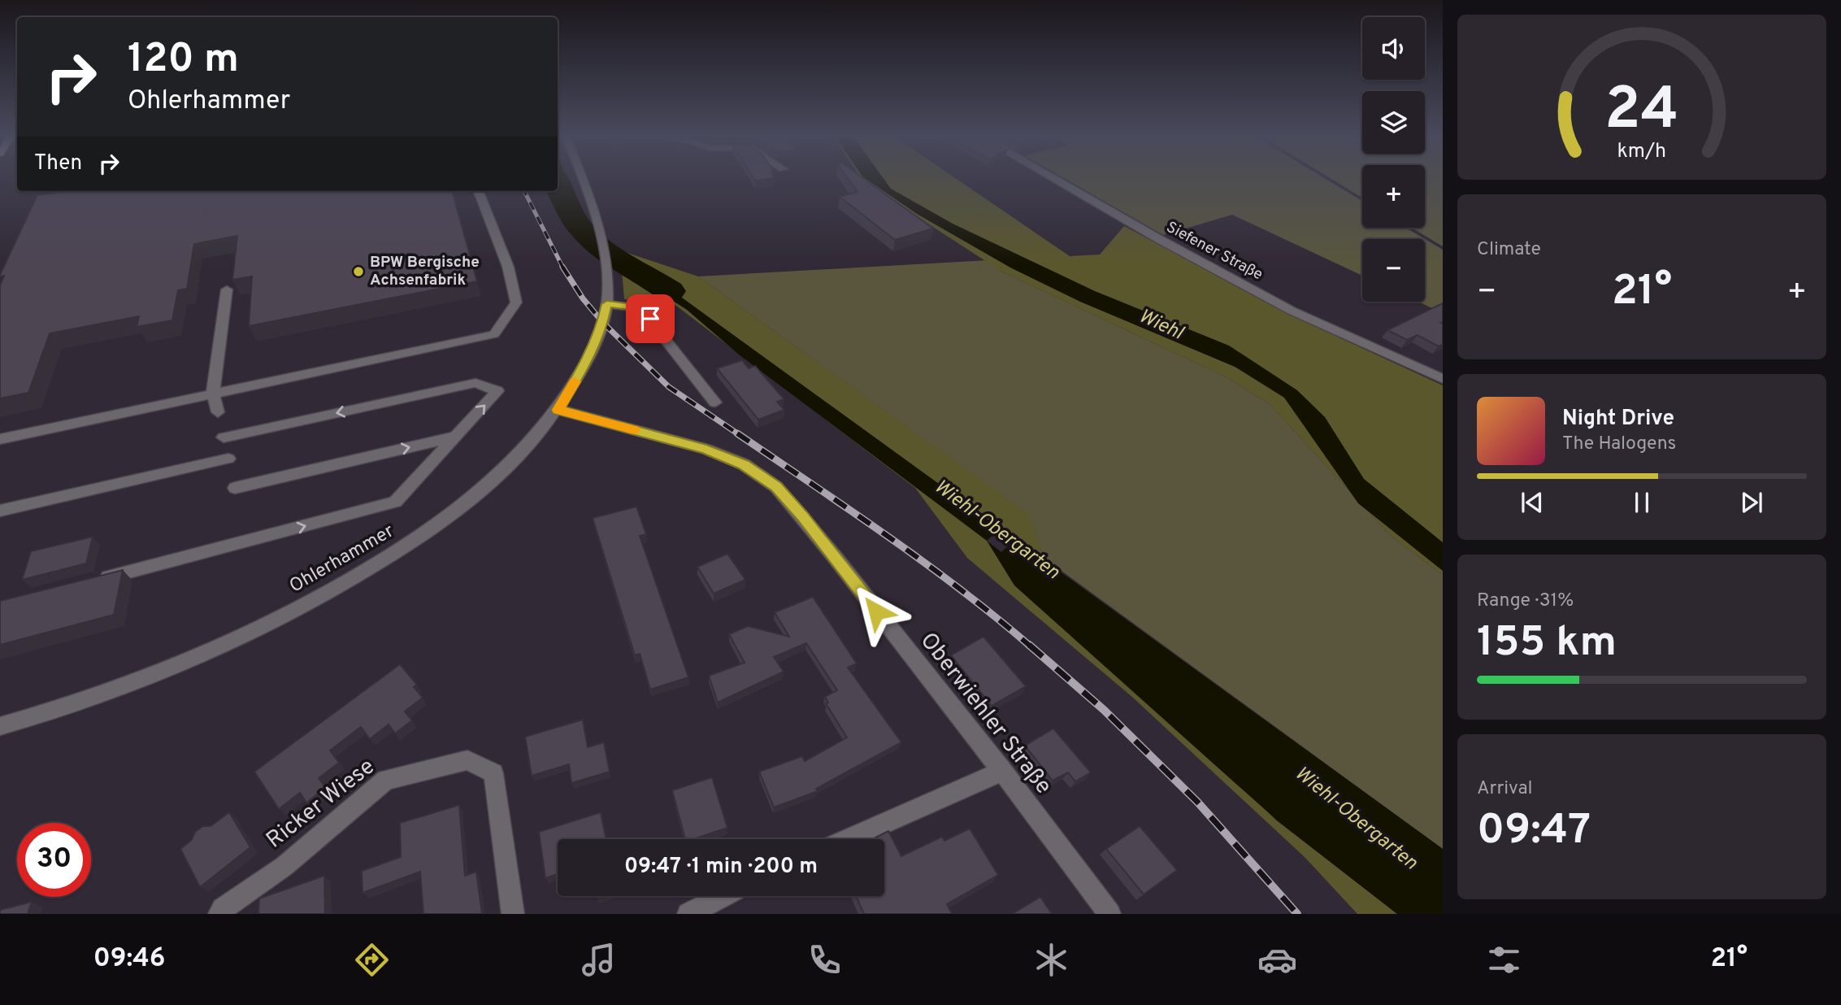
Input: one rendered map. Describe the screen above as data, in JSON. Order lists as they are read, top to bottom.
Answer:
{
  "streets": {
    "street": [
      "Siefener Straße",
      "Ohlerhammer",
      "Oberwiehler Straße",
      "Ricker Wiese"
    ]
  },
  "crossings": [
    ["Ohlerhammer", "Oberwiehler Straße"]
  ],
  "water": ["Wiehl", "Wiehl-Obergarten"],
  "places": ["BPW Bergische Achsenfabrik"],
  "page": {
    "map_buttons": ["+", "−"],
    "turn": ["120 m", "Ohlerhammer"],
    "then": "Then",
    "tile": [
      "Climate",
      ["Range · 31%", "155 km"],
      ["Arrival", "09:47"]
    ],
    "heat": ["−", "21°", "+"],
    "song": ["Night Drive", "The Halogens"],
    "limit": "30",
    "trip": "09:47 · 1 min · 200 m",
    "tabs": ["09:46", "21°"],
    "gauge": ["24", "km/h"]
  }
}
